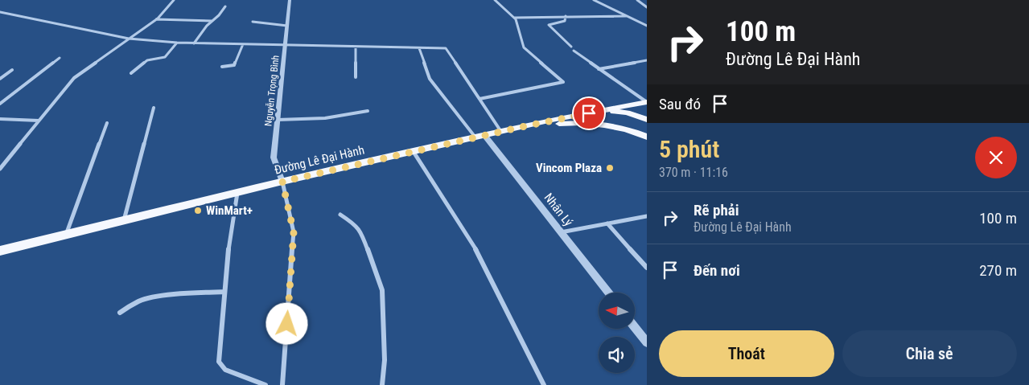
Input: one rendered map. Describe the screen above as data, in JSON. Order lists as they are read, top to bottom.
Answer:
{
  "streets": {
    "main road": ["Đường Lê Đại Hành"],
    "street": ["Nguyễn Trọng Bình", "Nhân Lý"]
  },
  "crossings": [
    ["Nguyễn Trọng Bình", "Đường Lê Đại Hành"],
    ["Đường Lê Đại Hành", "Nhân Lý"]
  ],
  "places": ["Vincom Plaza", "WinMart+"],
  "north": "left",
  "page": {
    "turn": ["100 m", "Đường Lê Đại Hành"],
    "then": "Sau đó",
    "heading": ["5 phút", "370 m · 11:16"],
    "list": [
      {
        "name": "Rẽ phải",
        "note": "Đường Lê Đại Hành",
        "value": "100 m"
      },
      {
        "name": "Đến nơi",
        "value": "270 m"
      }
    ],
    "buttons": ["Thoát", "Chia sẻ"]
  }
}
